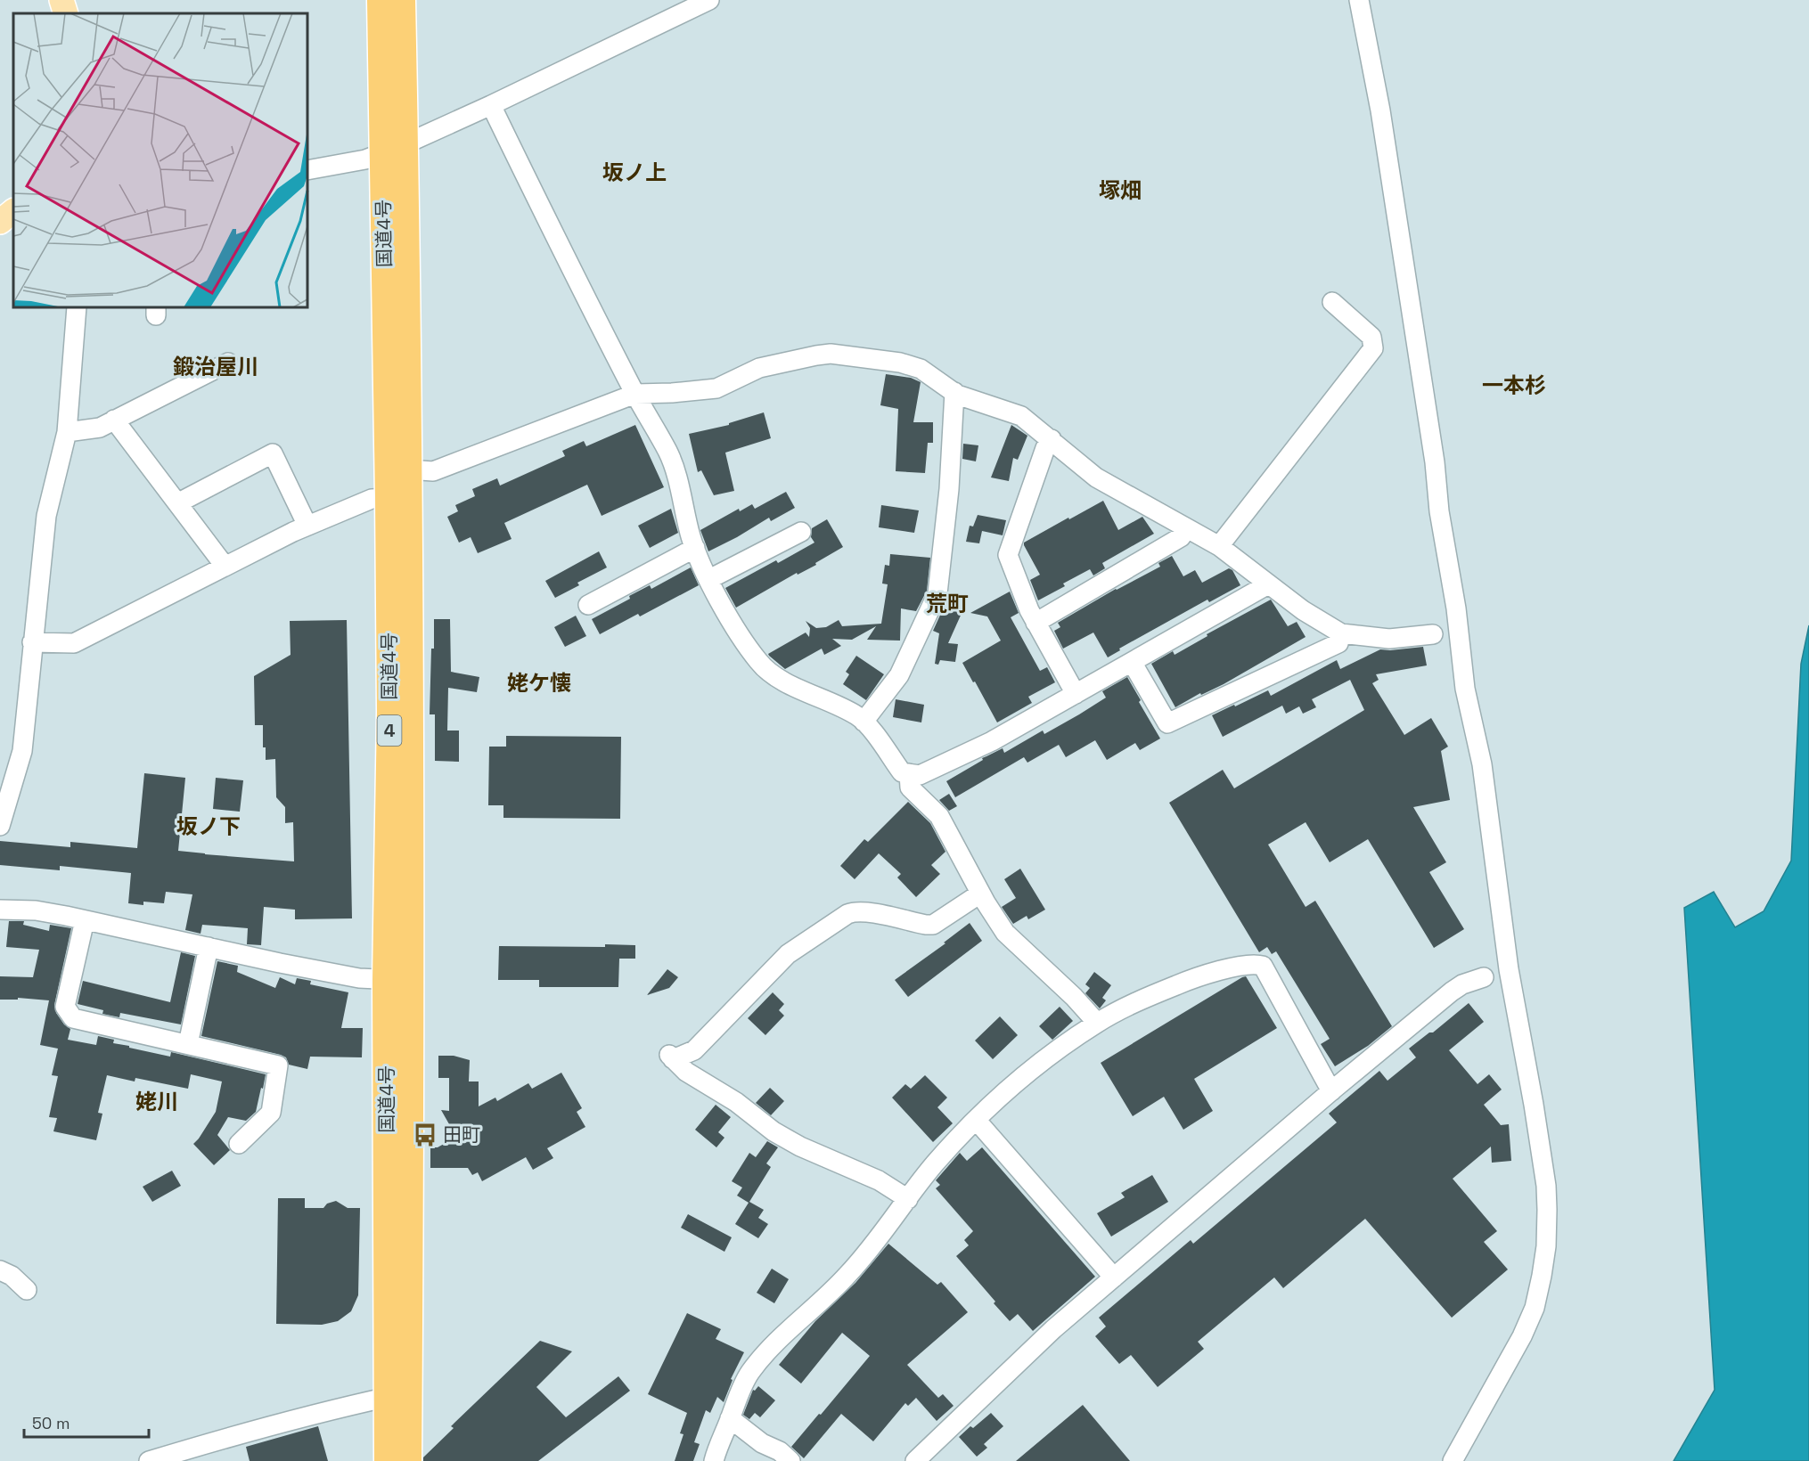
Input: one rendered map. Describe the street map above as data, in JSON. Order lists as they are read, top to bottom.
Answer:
{
  "streets": {
    "highway": ["国道4号", "4"]
  },
  "districts": [
    "坂ノ上",
    "塚畑",
    "鍛治屋川",
    "一本杉",
    "荒町",
    "姥ケ懐",
    "坂ノ下",
    "姥川"
  ],
  "places": {
    "bus stop": ["田町"]
  },
  "scale_bar": "50 m"
}
